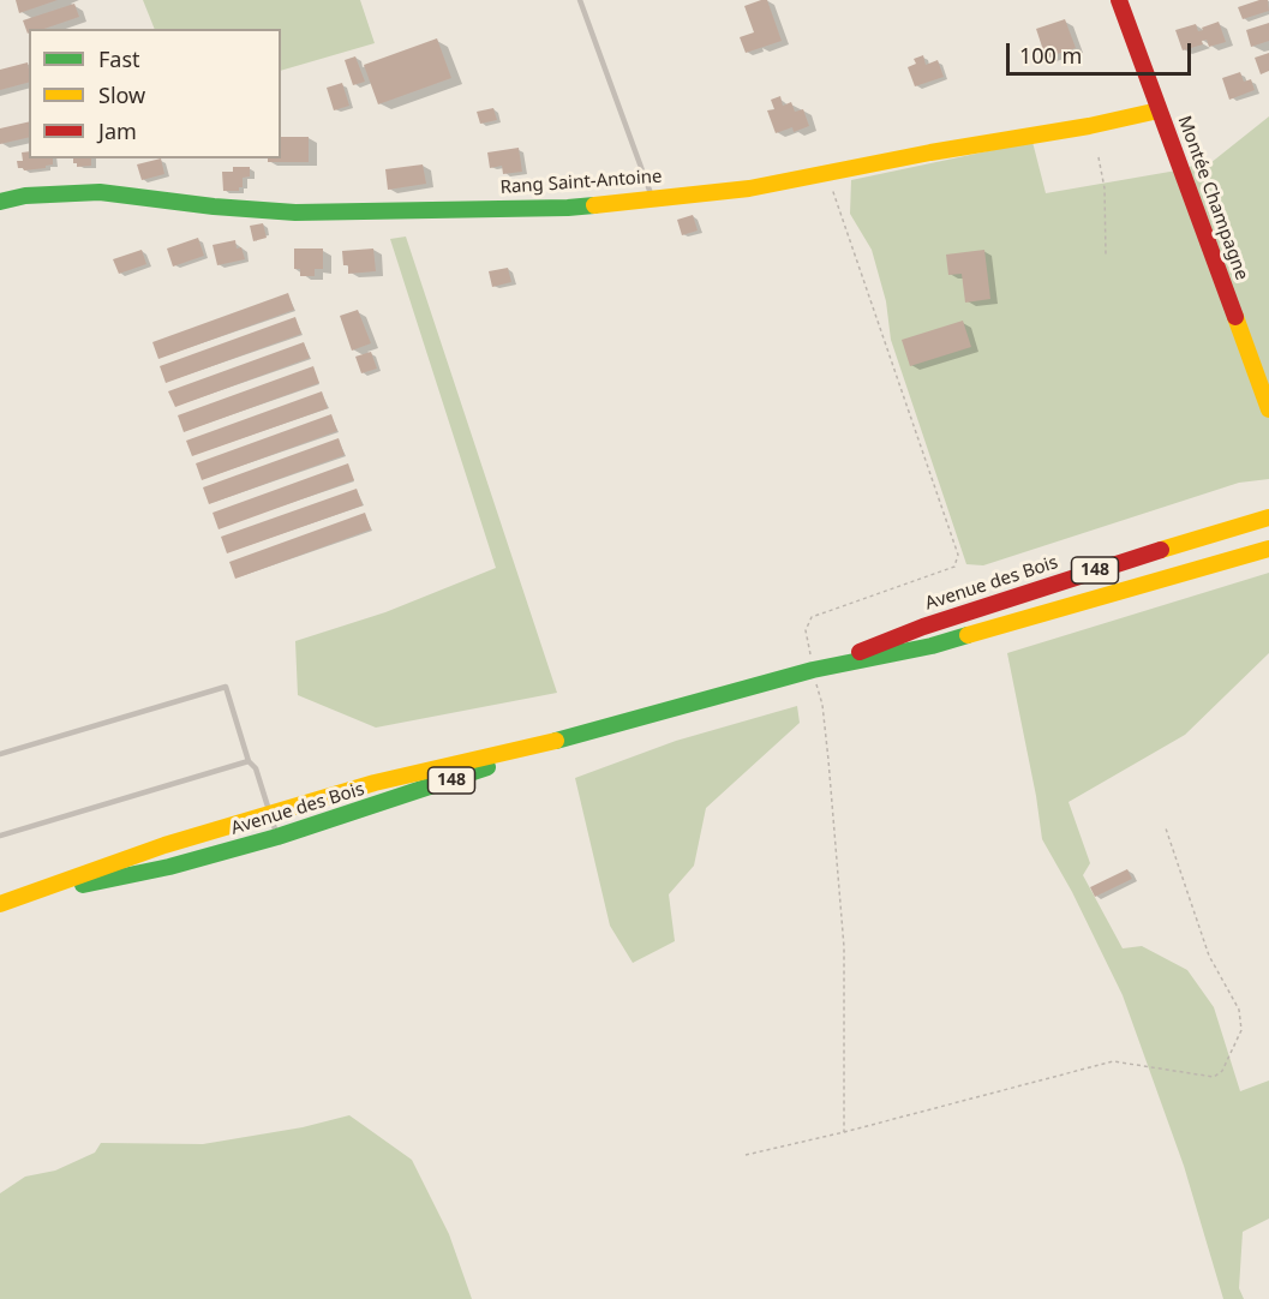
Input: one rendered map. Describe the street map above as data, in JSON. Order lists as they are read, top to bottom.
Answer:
{
  "streets": {
    "main road": [
      "Rang Saint-Antoine",
      "Montée Champagne",
      "148",
      "Avenue des Bois"
    ]
  },
  "crossings": [
    ["Rang Saint-Antoine", "Montée Champagne"]
  ],
  "legend": ["Fast", "Slow", "Jam"],
  "scale_bar": "100 m"
}
